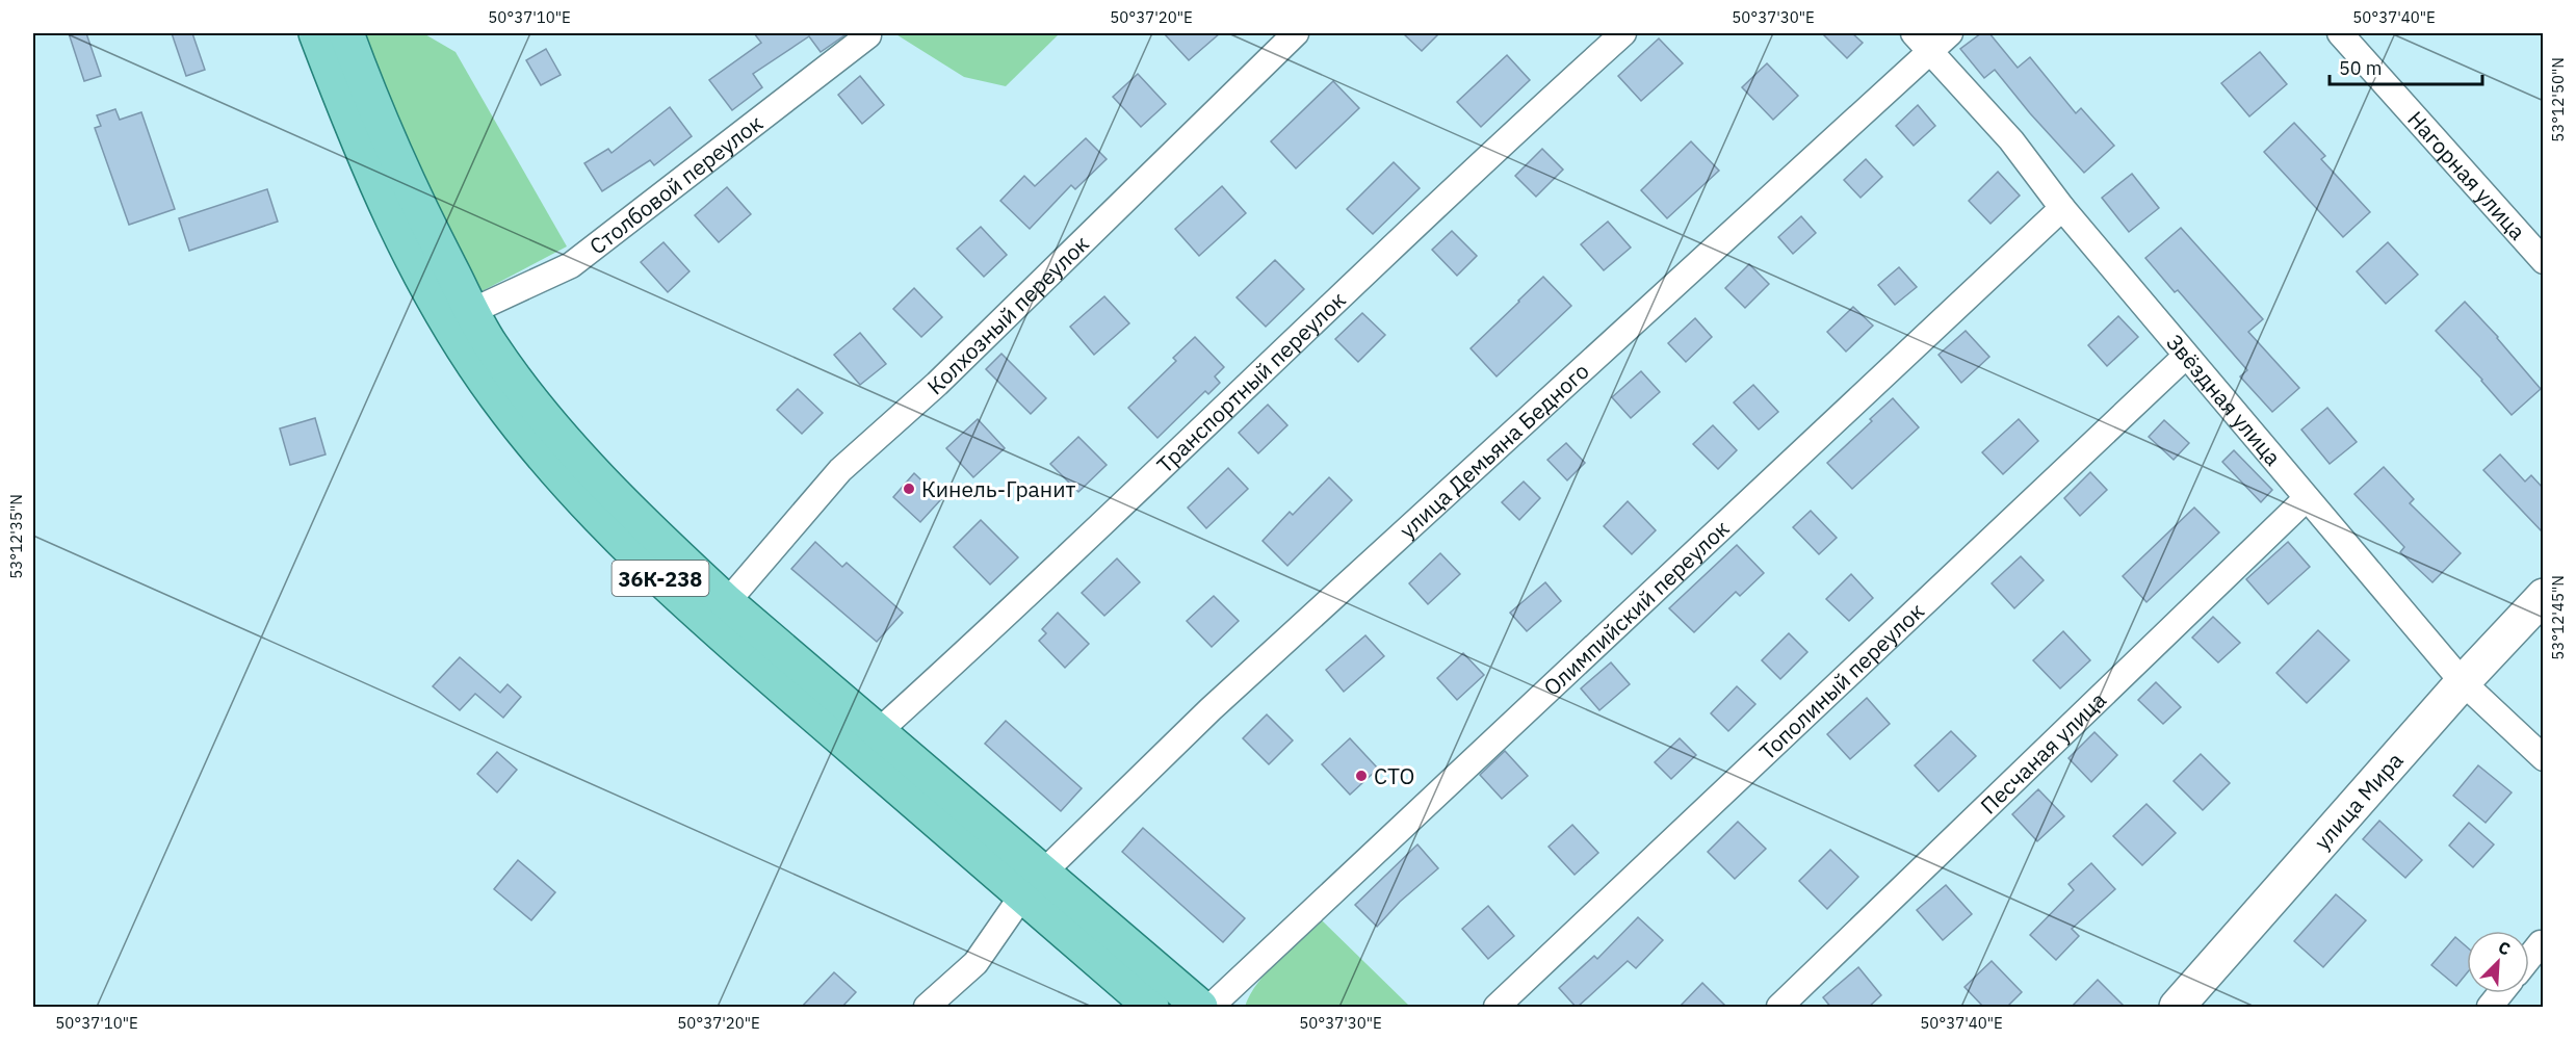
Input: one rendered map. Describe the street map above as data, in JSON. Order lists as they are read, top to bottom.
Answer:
{
  "streets": {
    "main road": ["36К-238", "улица Мира"],
    "street": [
      "Нагорная улица",
      "Столбовой переулок",
      "Колхозный переулок",
      "Транспортный переулок",
      "Звёздная улица",
      "улица Демьяна Бедного",
      "Олимпийский переулок",
      "Тополиный переулок",
      "Песчаная улица"
    ]
  },
  "crossings": [
    ["Звёздная улица", "улица Демьяна Бедного"],
    ["Звёздная улица", "Олимпийский переулок"],
    ["Звёздная улица", "Тополиный переулок"],
    ["Звёздная улица", "Песчаная улица"],
    ["Звёздная улица", "улица Мира"],
    ["улица Демьяна Бедного", "36К-238"]
  ],
  "places": ["Кинель-Гранит", "СТО"],
  "scale_bar": "50 m",
  "north": "top right",
  "coordinates": [
    "50°37'10\"E",
    "50°37'20\"E",
    "50°37'30\"E",
    "50°37'40\"E",
    "53°12'50\"N",
    "53°12'35\"N",
    "53°12'45\"N"
  ]
}
